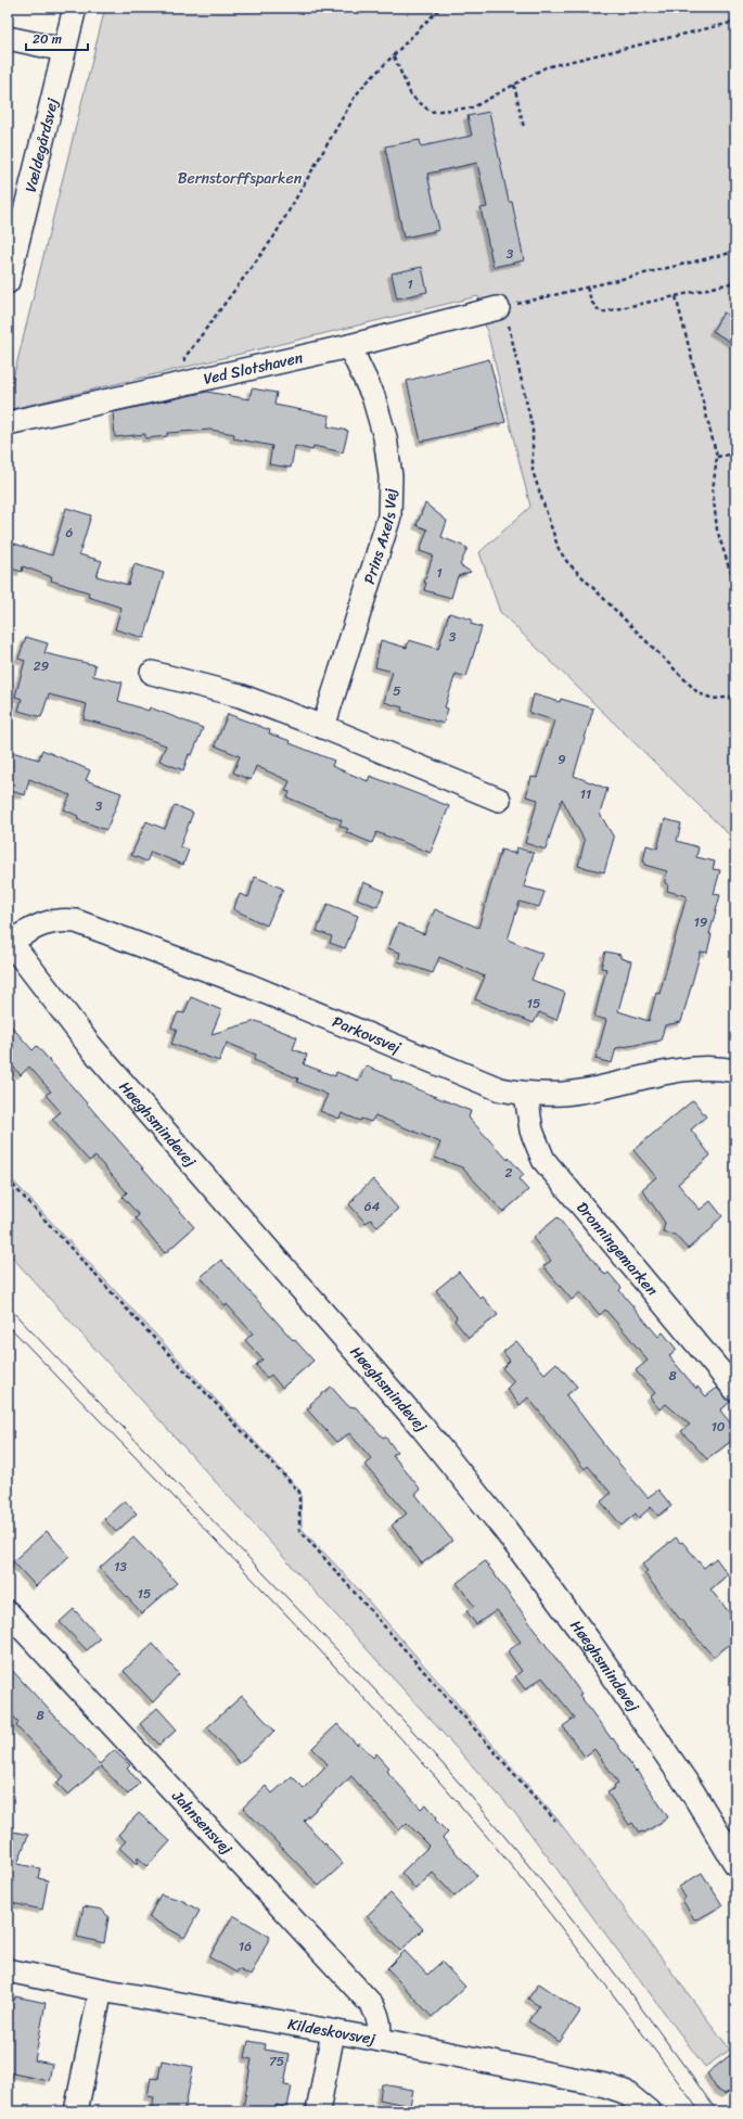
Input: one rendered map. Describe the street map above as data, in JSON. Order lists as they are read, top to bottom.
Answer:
{
  "streets": {
    "street": [
      "Vældegårdsvej",
      "Ved Slotshaven",
      "Prins Axels Vej",
      "Parkovsvej",
      "Høeghsmindevej",
      "Dronningemarken",
      "Jahnsensvej",
      "Kildeskovsvej"
    ]
  },
  "crossings": [
    ["Ved Slotshaven", "Prins Axels Vej"],
    ["Parkovsvej", "Høeghsmindevej"],
    ["Parkovsvej", "Dronningemarken"],
    ["Jahnsensvej", "Kildeskovsvej"]
  ],
  "parks": ["Bernstorffsparken"],
  "house_numbers": [
    "3",
    "1",
    "6",
    "1",
    "3",
    "29",
    "5",
    "9",
    "11",
    "3",
    "19",
    "15",
    "2",
    "64",
    "8",
    "10",
    "13",
    "15",
    "8",
    "16",
    "75"
  ],
  "scale_bar": "20 m"
}
